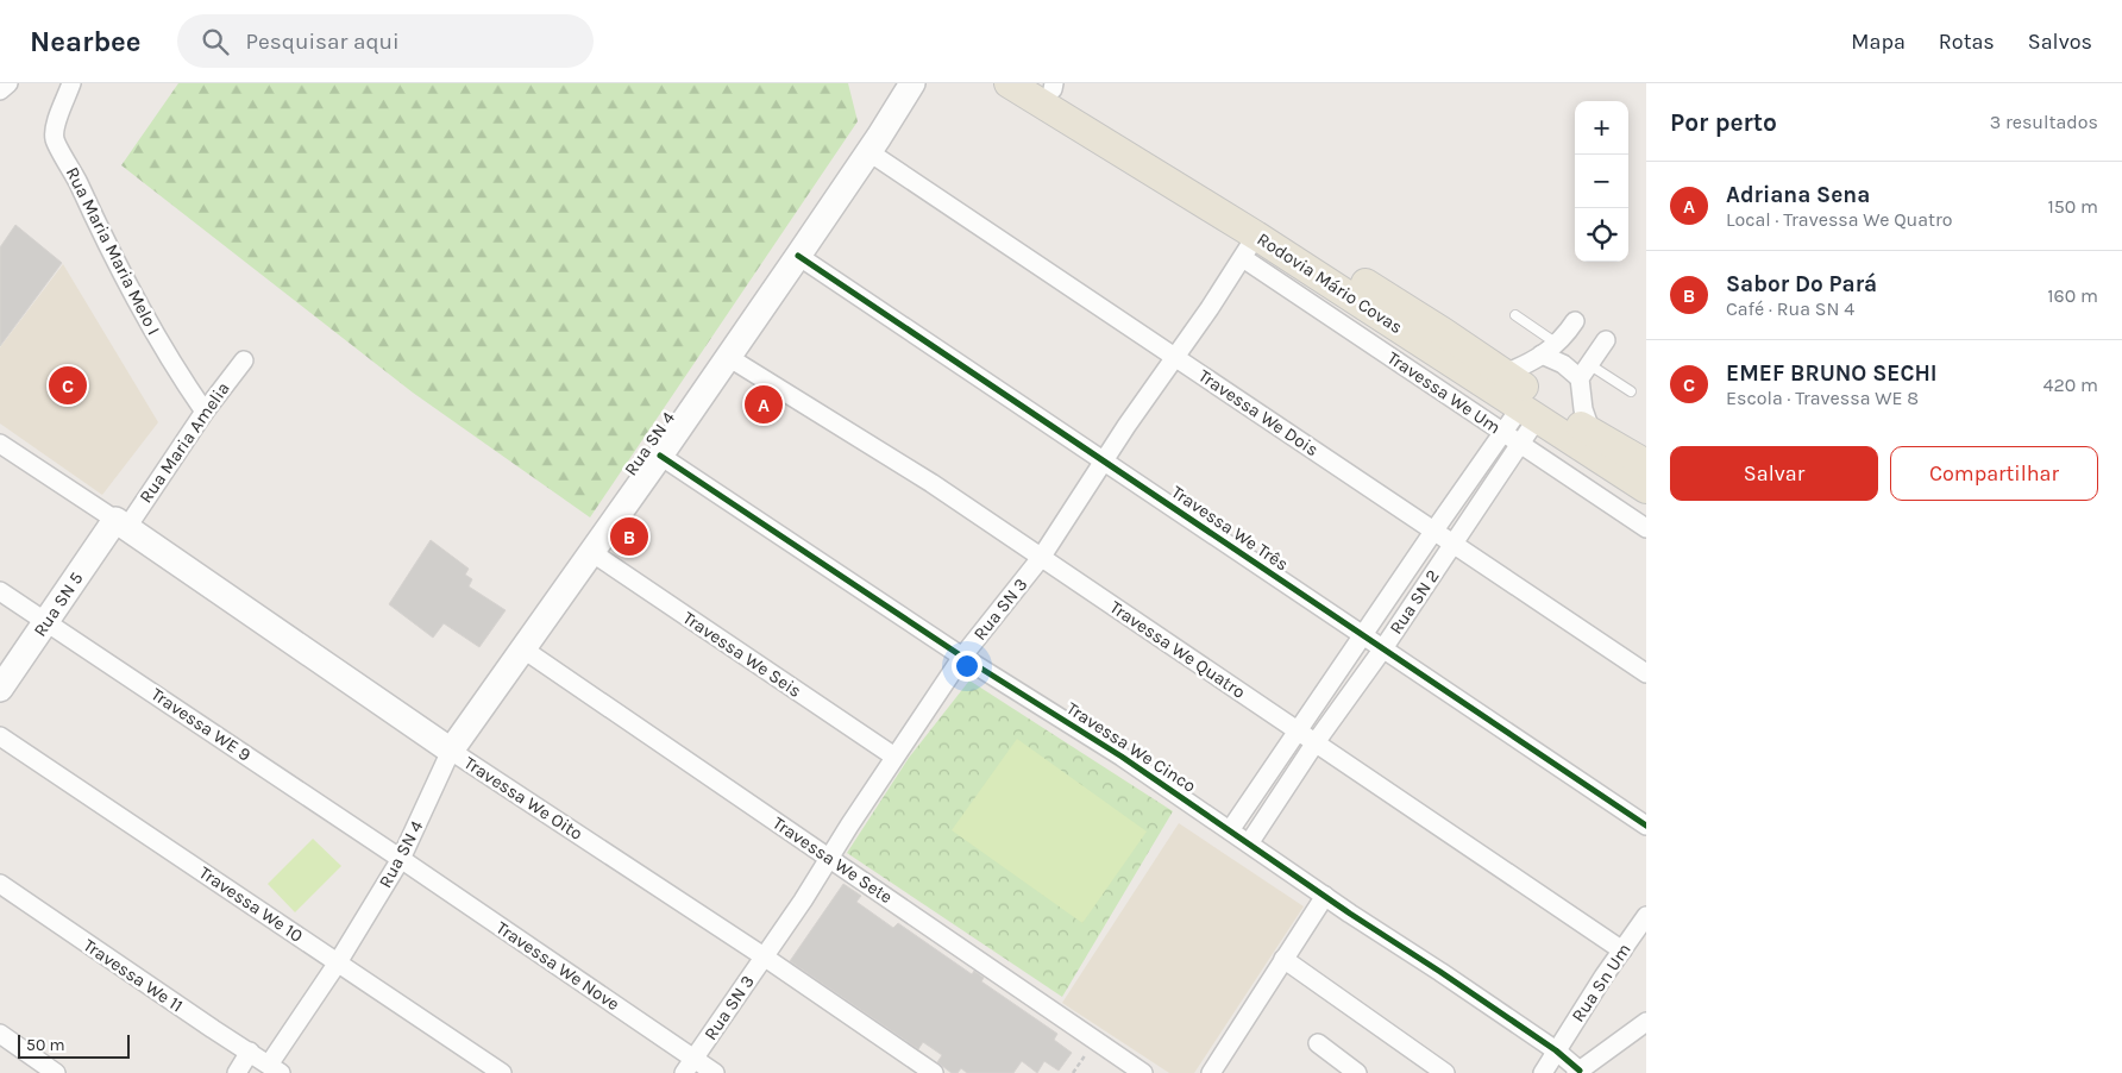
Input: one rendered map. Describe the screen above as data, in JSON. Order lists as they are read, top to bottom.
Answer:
{
  "streets": {
    "main road": [
      "Rodovia Mário Covas",
      "Rua SN 4",
      "Rua SN 5",
      "Travessa We Oito"
    ],
    "street": [
      "Rua Maria Maria Melo I",
      "Travessa We Um",
      "Travessa We Dois",
      "Rua Maria Amelia",
      "Travessa We Três",
      "Rua SN 2",
      "Rua SN 3",
      "Travessa We Quatro",
      "Travessa We Seis",
      "Travessa WE 9",
      "Travessa We Cinco",
      "Travessa We Sete",
      "Travessa We 10",
      "Travessa We Nove",
      "Travessa We 11",
      "Rua Sn Um"
    ]
  },
  "crossings": [
    ["Rua Maria Maria Melo I", "Rua Maria Amelia"],
    ["Rodovia Mário Covas", "Travessa We Um"],
    ["Rodovia Mário Covas", "Rua SN 2"],
    ["Rodovia Mário Covas", "Rua SN 3"],
    ["Travessa We Um", "Rua SN 2"],
    ["Travessa We Um", "Rua SN 3"],
    ["Travessa We Dois", "Rua SN 4"],
    ["Travessa We Dois", "Rua SN 2"],
    ["Travessa We Dois", "Rua SN 3"],
    ["Rua Maria Amelia", "Rua SN 5"],
    ["Rua Maria Amelia", "Travessa We Oito"],
    ["Rua SN 4", "Travessa We Três"],
    ["Rua SN 4", "Travessa We Quatro"],
    ["Rua SN 4", "Travessa We Seis"],
    ["Rua SN 4", "Travessa WE 9"],
    ["Rua SN 4", "Travessa We Cinco"],
    ["Rua SN 4", "Travessa We Oito"],
    ["Rua SN 4", "Travessa We Sete"],
    ["Rua SN 4", "Travessa We 10"],
    ["Rua SN 4", "Travessa We Nove"],
    ["Rua SN 4", "Travessa We 11"],
    ["Travessa We Três", "Rua SN 2"],
    ["Travessa We Três", "Rua SN 3"],
    ["Rua SN 2", "Travessa We Quatro"],
    ["Rua SN 2", "Travessa We Cinco"],
    ["Rua SN 5", "Travessa WE 9"],
    ["Rua SN 5", "Travessa We Oito"],
    ["Rua SN 3", "Travessa We Quatro"],
    ["Rua SN 3", "Travessa We Seis"],
    ["Rua SN 3", "Travessa We Cinco"],
    ["Rua SN 3", "Travessa We Oito"],
    ["Rua SN 3", "Travessa We Sete"],
    ["Rua SN 3", "Travessa We Nove"],
    ["Travessa We Quatro", "Rua Sn Um"],
    ["Travessa WE 9", "Travessa We Nove"],
    ["Travessa We Cinco", "Rua Sn Um"]
  ],
  "scale_bar": "50 m",
  "page": {
    "header": "Nearbee",
    "search": "Pesquisar aqui",
    "nav": ["Mapa", "Rotas", "Salvos"],
    "heading": ["Por perto", "3 resultados"],
    "map_buttons": ["+", "−"],
    "list": [
      {
        "mark": "A",
        "name": "Adriana Sena",
        "note": "Local · Travessa We Quatro",
        "value": "150 m"
      },
      {
        "mark": "B",
        "name": "Sabor Do Pará",
        "note": "Café · Rua SN 4",
        "value": "160 m"
      },
      {
        "mark": "C",
        "name": "EMEF BRUNO SECHI",
        "note": "Escola · Travessa WE 8",
        "value": "420 m"
      }
    ],
    "pins": ["C", "A", "B"],
    "buttons": ["Salvar", "Compartilhar"],
    "scale": "50 m"
  }
}
